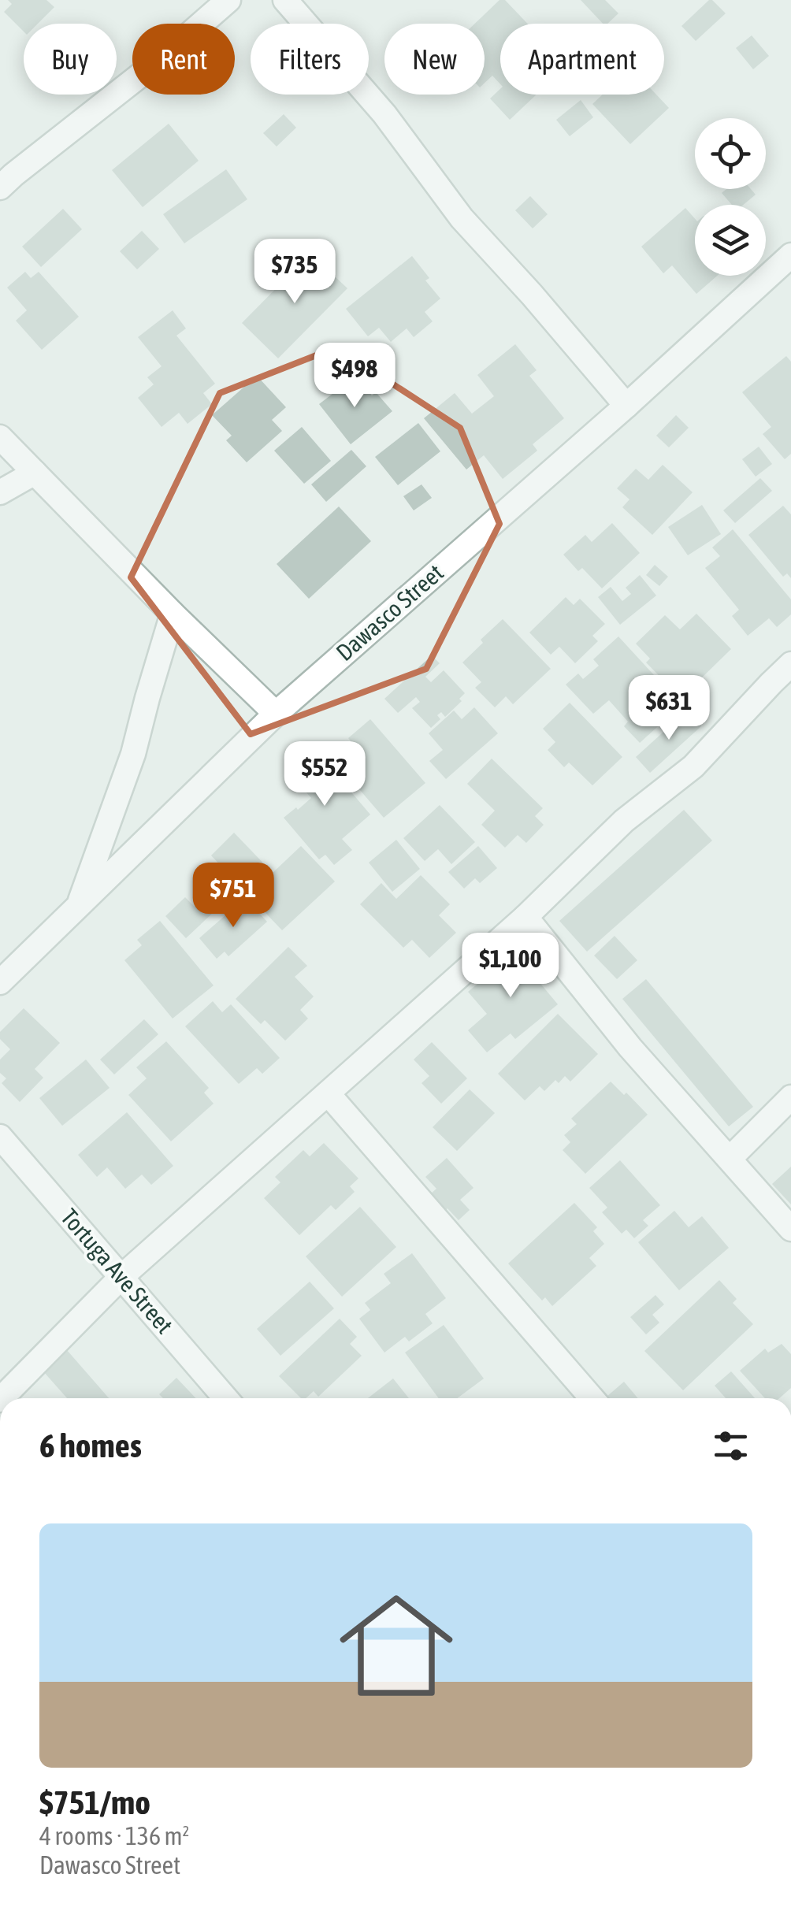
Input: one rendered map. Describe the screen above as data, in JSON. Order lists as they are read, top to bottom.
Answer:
{
  "streets": {
    "street": ["Dawasco Street", "Tortuga Ave Street"]
  },
  "page": {
    "chip": [
      "Buy",
      "Rent",
      "Filters",
      "New",
      "Apartment"
    ],
    "price": [
      "$735",
      "$498",
      "$631",
      "$552",
      "$751",
      "$1,100"
    ],
    "heading": "6 homes",
    "list": [
      {
        "name": "$751/mo",
        "note": "4 rooms · 136 m² · Dawasco Street"
      }
    ]
  }
}
